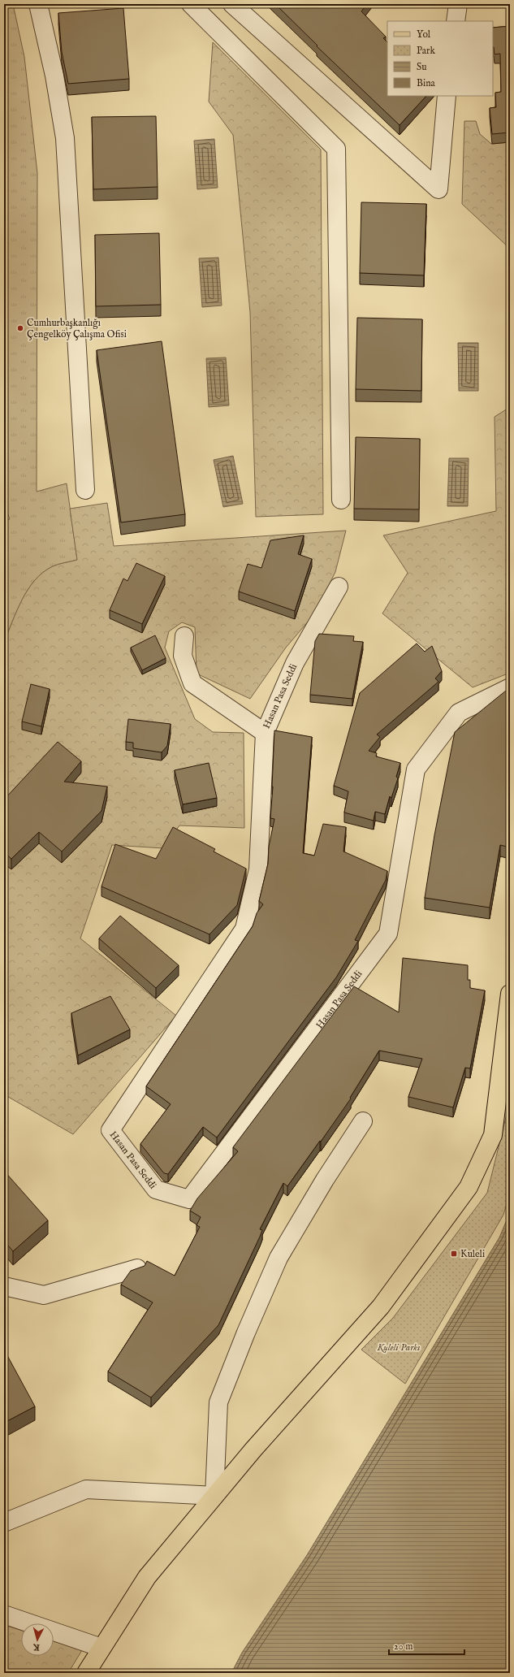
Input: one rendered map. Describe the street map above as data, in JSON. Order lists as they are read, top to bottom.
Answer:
{
  "streets": {
    "street": ["Hasan Pasa Seddi"]
  },
  "parks": ["Kuleli Parkı"],
  "places": {
    "other": ["Cumhurbaşkanlığı Çengelköy Çalışma Ofisi"],
    "transit": ["Kuleli"]
  },
  "legend": [
    "Yol",
    "Park",
    "Su",
    "Bina"
  ],
  "scale_bar": "20 m",
  "north": "bottom"
}
